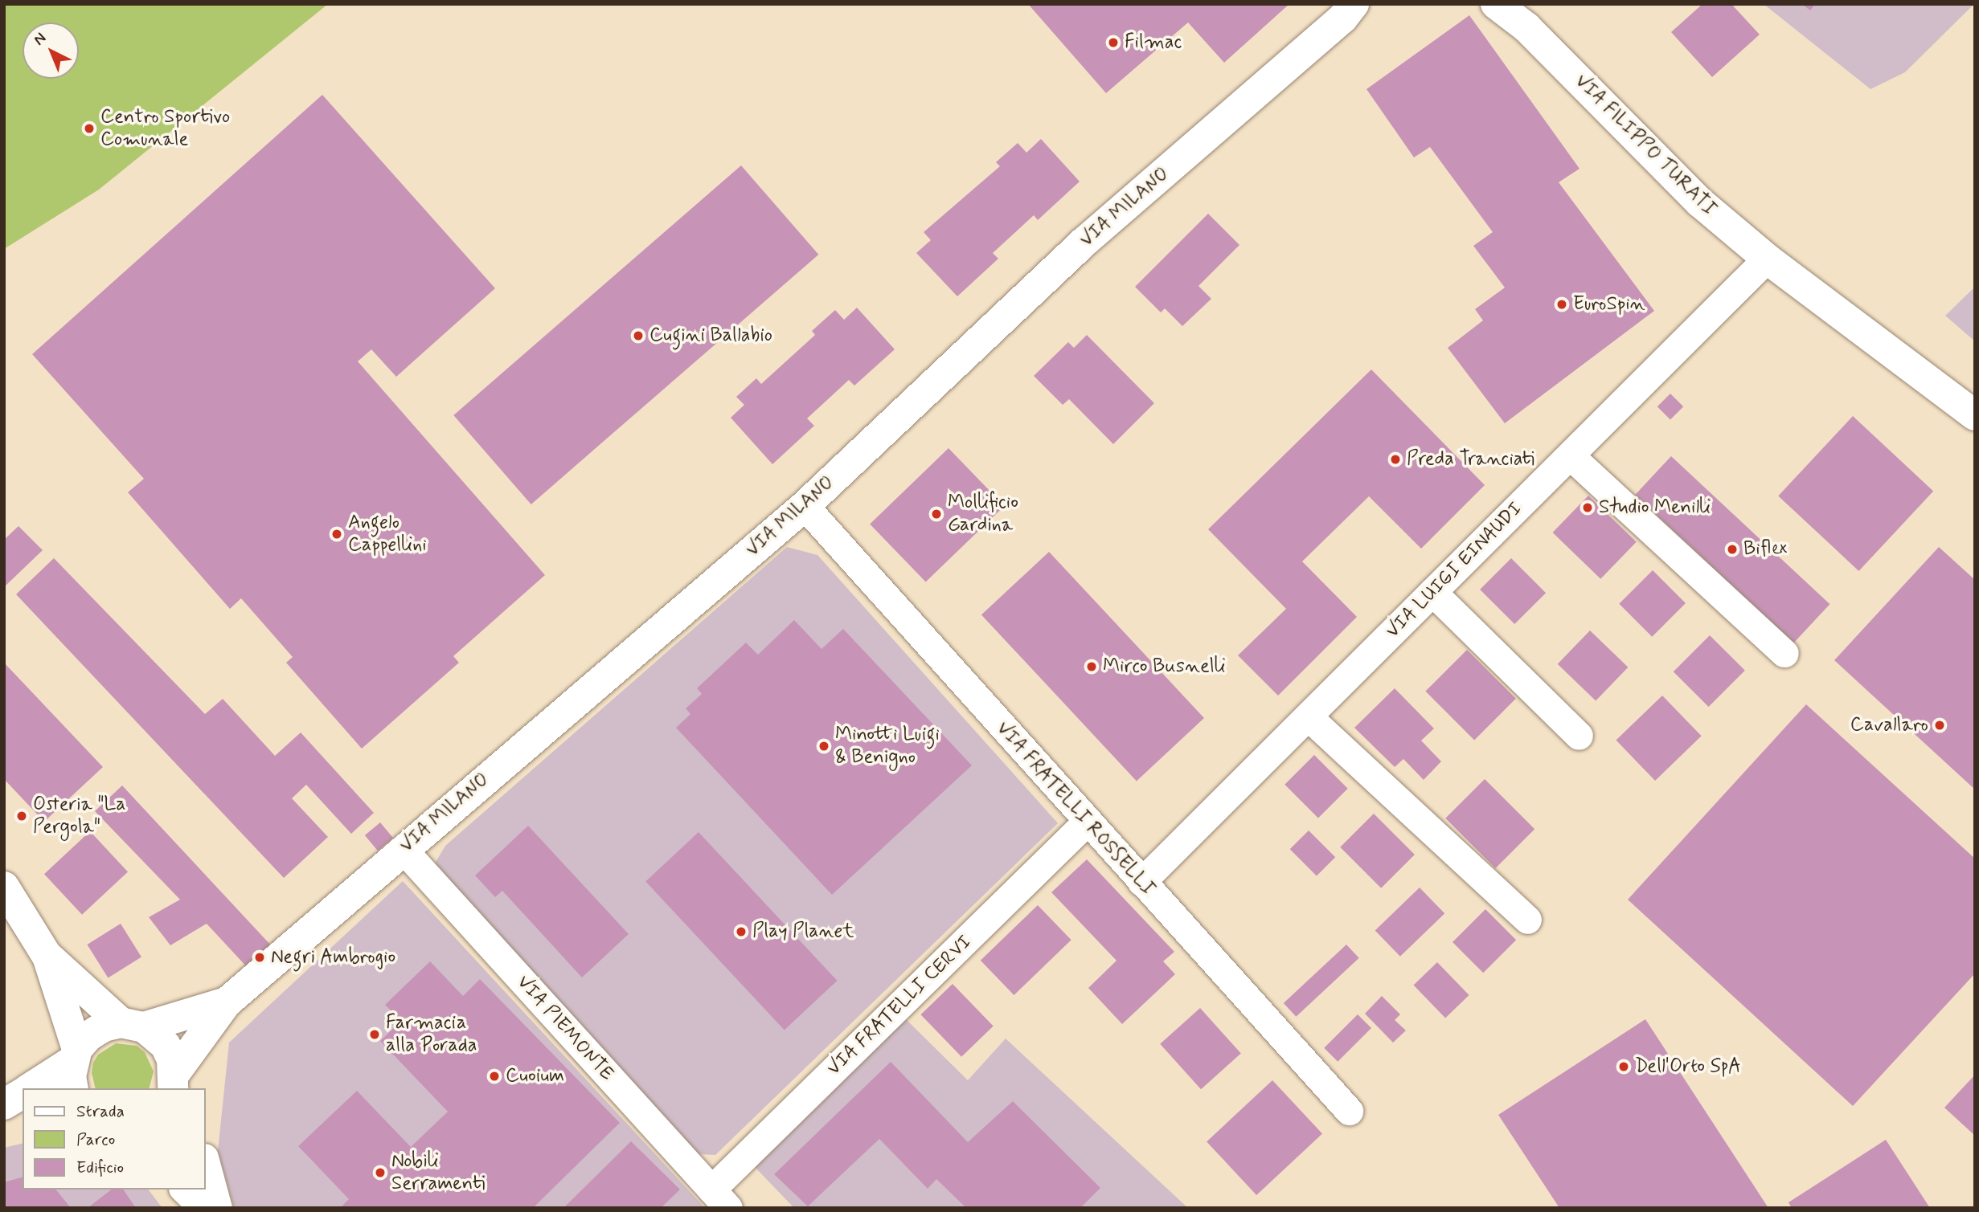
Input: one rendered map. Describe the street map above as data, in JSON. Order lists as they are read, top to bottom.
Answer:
{
  "streets": {
    "street": [
      "VIA FILIPPO TURATI",
      "VIA MILANO",
      "VIA LUIGI EINAUDI",
      "VIA FRATELLI ROSSELLI",
      "VIA FRATELLI CERVI",
      "VIA PIEMONTE"
    ]
  },
  "crossings": [
    ["VIA FILIPPO TURATI", "VIA LUIGI EINAUDI"],
    ["VIA MILANO", "VIA FRATELLI ROSSELLI"],
    ["VIA MILANO", "VIA PIEMONTE"],
    ["VIA LUIGI EINAUDI", "VIA FRATELLI ROSSELLI"],
    ["VIA FRATELLI ROSSELLI", "VIA FRATELLI CERVI"],
    ["VIA FRATELLI CERVI", "VIA PIEMONTE"]
  ],
  "places": [
    "Filmac",
    "Centro Sportivo Comunale",
    "EuroSpin",
    "Cugini Ballabio",
    "Preda Tranciati",
    "Studio Menilli",
    "Mollificio Gardina",
    "Angelo Cappellini",
    "Biflex",
    "Mirco Busnelli",
    "Cavallaro",
    "Minotti Luigi & Benigno",
    "Osteria \"La Pergola\"",
    "Play Planet",
    "Negri Ambrogio",
    "Farmacia alla Porada",
    "Dell'Orto SpA",
    "Cuoium",
    "Nobili Serramenti"
  ],
  "legend": ["Strada", "Parco", "Edificio"],
  "north": "top left"
}
